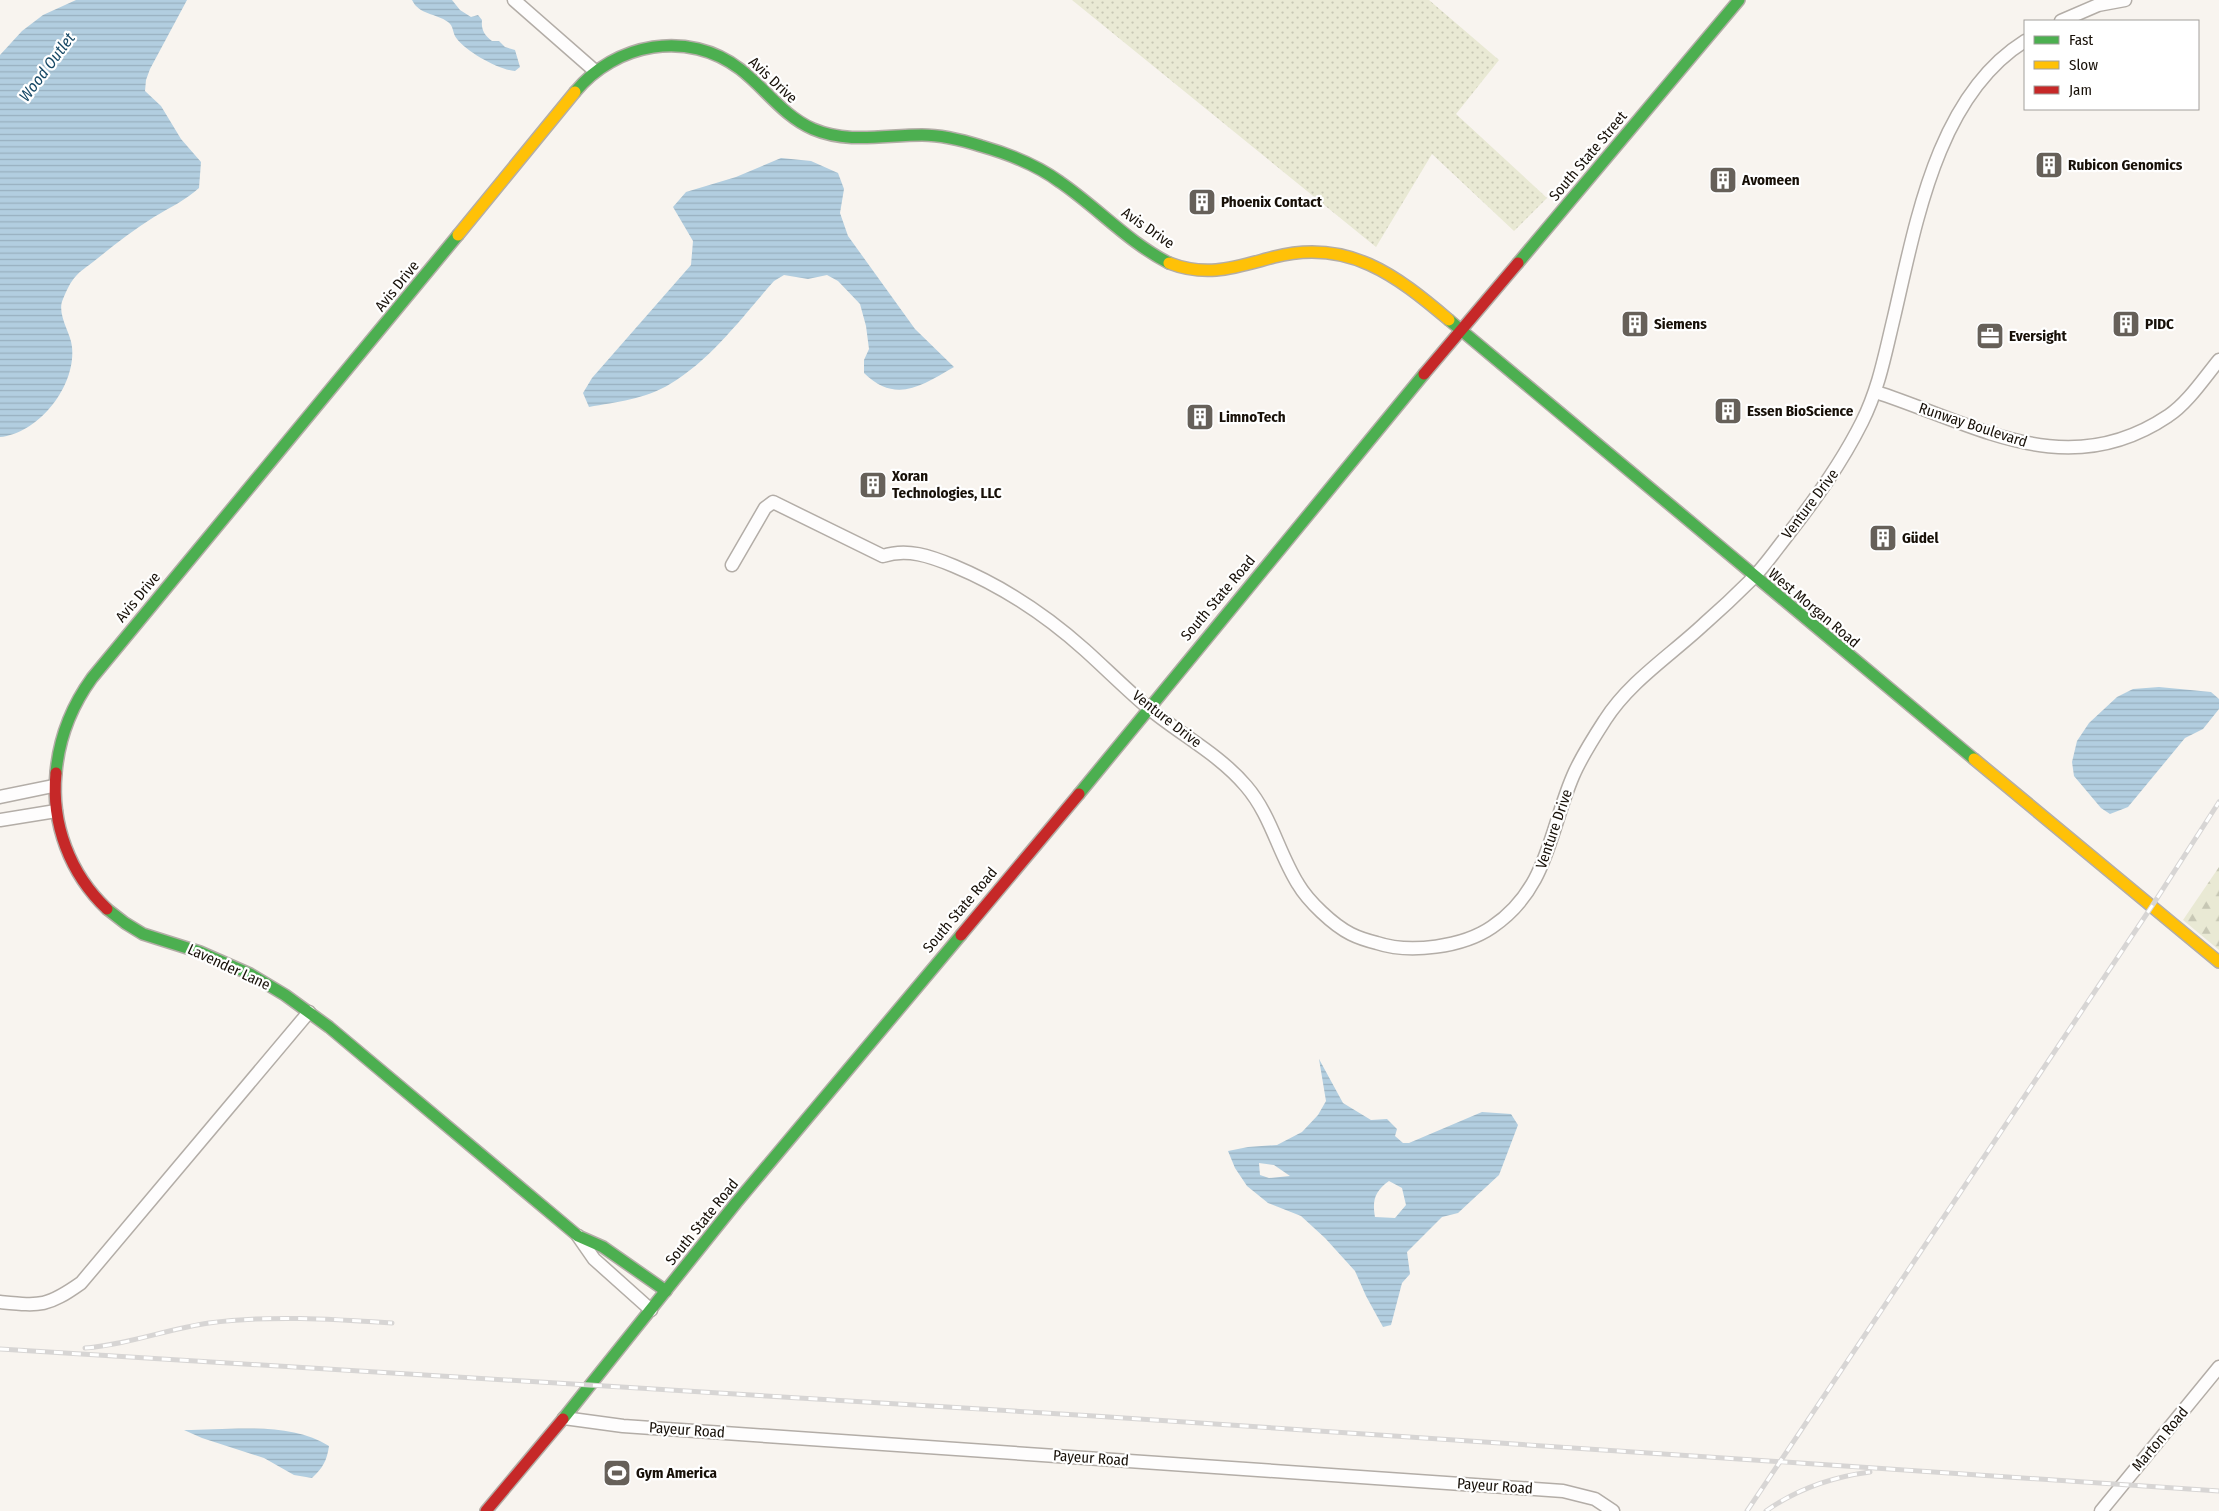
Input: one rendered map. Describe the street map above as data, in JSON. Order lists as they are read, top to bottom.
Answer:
{
  "streets": {
    "street": [
      "Avis Drive",
      "South State Street",
      "Runway Boulevard",
      "Venture Drive",
      "South State Road",
      "West Morgan Road",
      "Lavender Lane",
      "Payeur Road",
      "Marton Road"
    ]
  },
  "crossings": [
    ["Avis Drive", "South State Street"],
    ["Avis Drive", "South State Road"],
    ["Avis Drive", "West Morgan Road"],
    ["Avis Drive", "Lavender Lane"],
    ["South State Street", "South State Road"],
    ["South State Street", "West Morgan Road"],
    ["Runway Boulevard", "Venture Drive"],
    ["Venture Drive", "South State Road"],
    ["Venture Drive", "West Morgan Road"],
    ["South State Road", "West Morgan Road"],
    ["South State Road", "Lavender Lane"],
    ["South State Road", "Payeur Road"]
  ],
  "water": ["Wood Outlet"],
  "places": {
    "building": [
      "Rubicon Genomics",
      "Avomeen",
      "Phoenix Contact",
      "Siemens",
      "PIDC",
      "Essen BioScience",
      "LimnoTech",
      "Xoran Technologies, LLC",
      "Güdel"
    ],
    "office": ["Eversight"],
    "sports": ["Gym America"]
  },
  "legend": ["Fast", "Slow", "Jam"]
}
